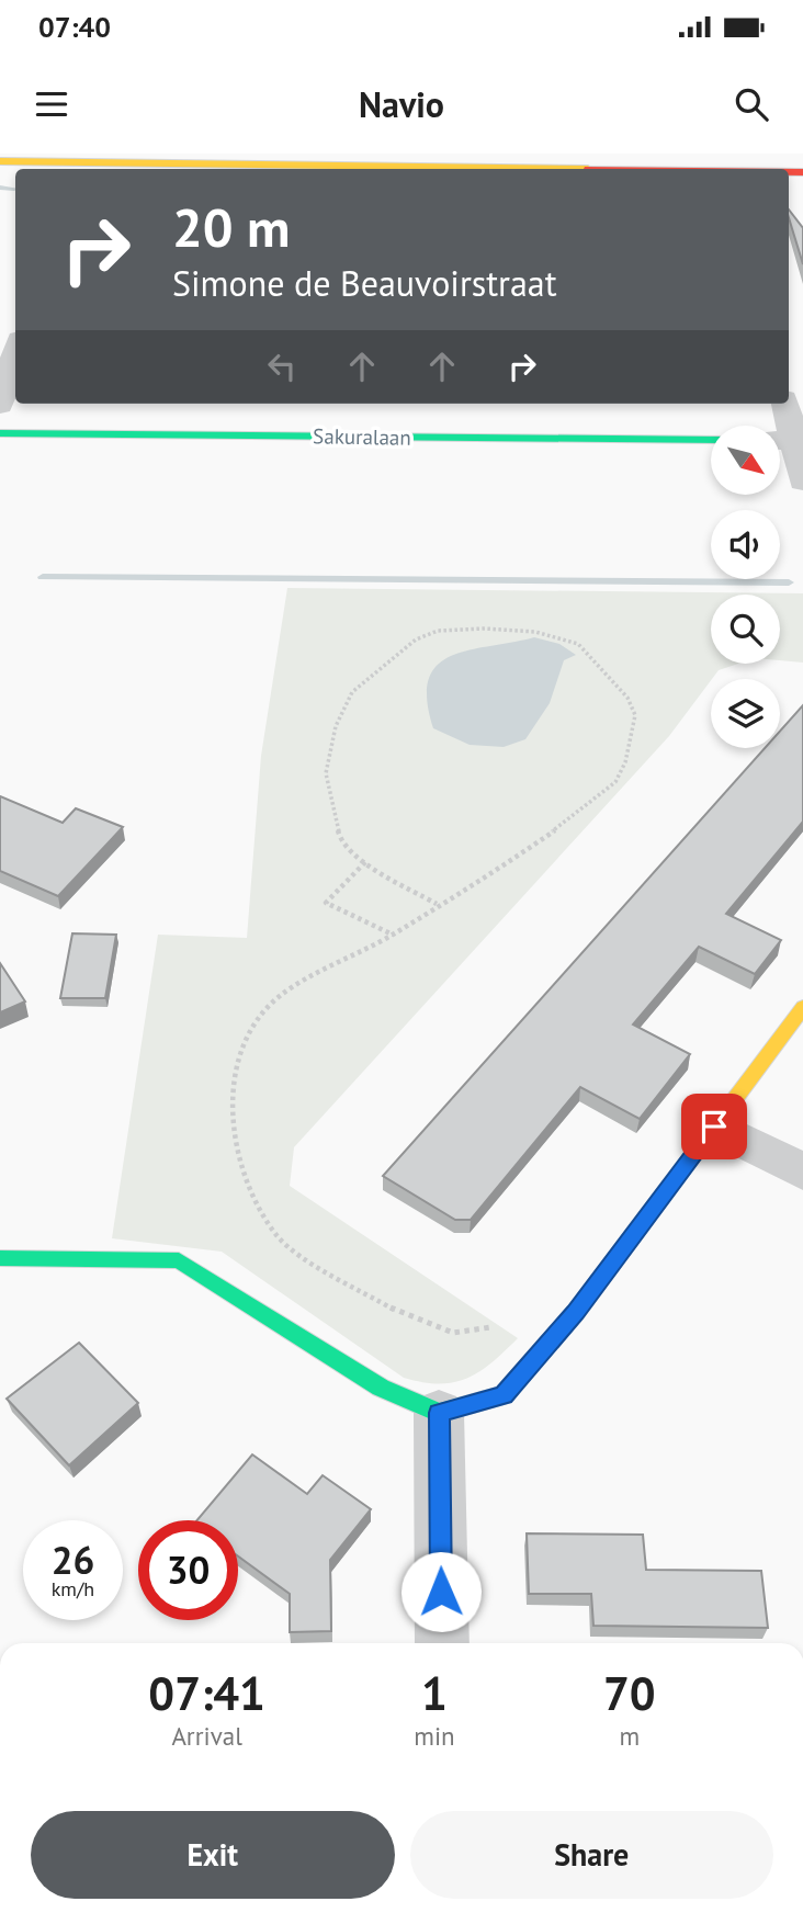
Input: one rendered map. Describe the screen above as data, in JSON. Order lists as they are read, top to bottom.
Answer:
{
  "streets": {
    "street": ["Sakuralaan"]
  },
  "north": "bottom right",
  "page": {
    "status": "07:40",
    "header": "Navio",
    "turn": ["20 m", "Simone de Beauvoirstraat"],
    "speed": "26 km/h",
    "limit": "30",
    "eta": [
      "07:41",
      "Arrival",
      "1",
      "min",
      "70",
      "m"
    ],
    "buttons": ["Exit", "Share"]
  }
}
